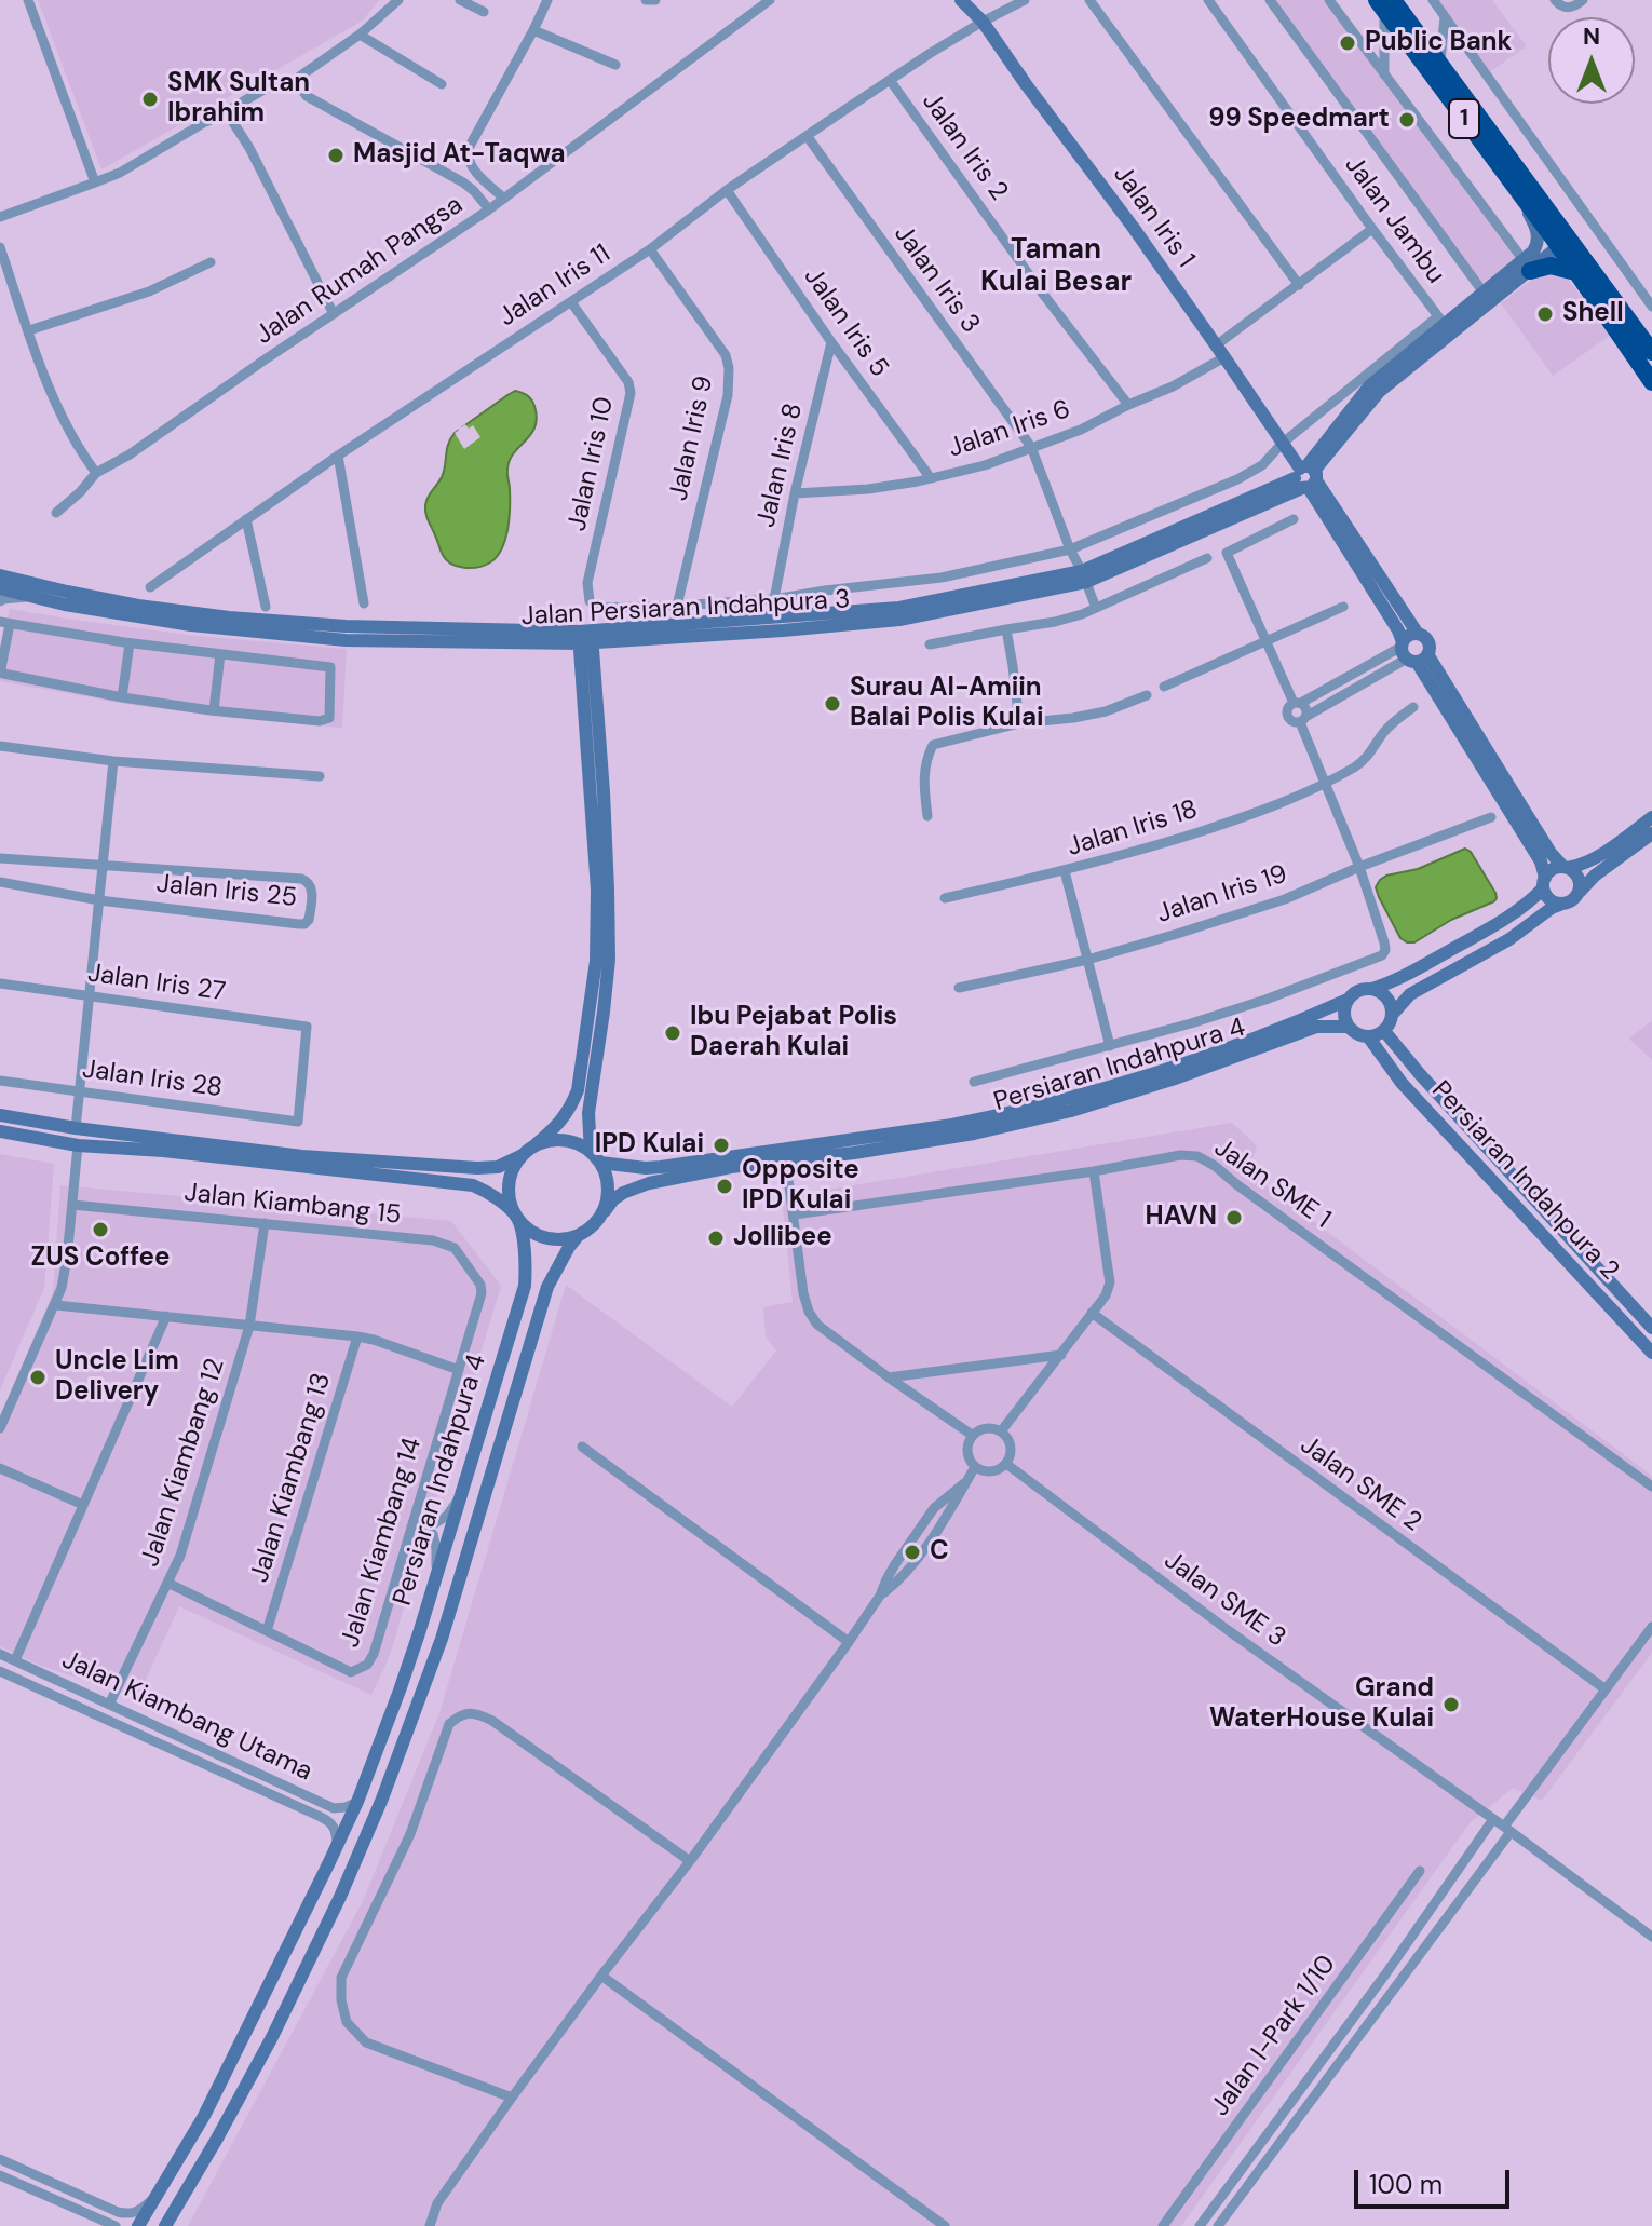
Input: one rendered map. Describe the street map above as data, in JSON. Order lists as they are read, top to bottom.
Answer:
{
  "streets": {
    "highway": ["1"],
    "main road": [
      "Jalan Iris 1",
      "Jalan Persiaran Indahpura 3",
      "Persiaran Indahpura 4",
      "Persiaran Indahpura 2"
    ],
    "street": [
      "Jalan Iris 2",
      "Jalan Jambu",
      "Jalan Rumah Pangsa",
      "Jalan Iris 3",
      "Jalan Iris 11",
      "Jalan Iris 5",
      "Jalan Iris 6",
      "Jalan Iris 9",
      "Jalan Iris 10",
      "Jalan Iris 8",
      "Jalan Iris 18",
      "Jalan Iris 25",
      "Jalan Iris 19",
      "Jalan Iris 27",
      "Jalan Iris 28",
      "Jalan SME 1",
      "Jalan Kiambang 15",
      "Jalan Kiambang 12",
      "Jalan Kiambang 13",
      "Jalan SME 2",
      "Jalan Kiambang 14",
      "Jalan SME 3",
      "Jalan Kiambang Utama",
      "Jalan I-Park 1/10"
    ]
  },
  "crossings": [
    ["Jalan Iris 2", "Jalan Iris 11"],
    ["Jalan Iris 2", "Jalan Iris 6"],
    ["Jalan Iris 1", "Jalan Iris 11"],
    ["Jalan Iris 1", "Jalan Iris 6"],
    ["Jalan Iris 1", "Jalan Persiaran Indahpura 3"],
    ["Jalan Iris 3", "Jalan Iris 11"],
    ["Jalan Iris 3", "Jalan Iris 6"],
    ["Jalan Iris 3", "Jalan Persiaran Indahpura 3"],
    ["Jalan Iris 11", "Jalan Iris 5"],
    ["Jalan Iris 11", "Jalan Iris 9"],
    ["Jalan Iris 11", "Jalan Iris 10"],
    ["Jalan Iris 5", "Jalan Iris 6"],
    ["Jalan Iris 5", "Jalan Iris 8"],
    ["Jalan Iris 6", "Jalan Iris 8"],
    ["Jalan Iris 9", "Jalan Iris 10"],
    ["Jalan Iris 27", "Jalan Iris 28"],
    ["Persiaran Indahpura 4", "Persiaran Indahpura 2"],
    ["Persiaran Indahpura 4", "Jalan Kiambang Utama"],
    ["Jalan Kiambang 15", "Jalan Kiambang 12"],
    ["Jalan Kiambang 15", "Jalan Kiambang 14"],
    ["Jalan Kiambang 12", "Jalan Kiambang 14"],
    ["Jalan Kiambang 12", "Jalan Kiambang Utama"],
    ["Jalan Kiambang 13", "Jalan Kiambang 14"]
  ],
  "districts": ["Taman Kulai Besar"],
  "places": [
    "Public Bank",
    "SMK Sultan Ibrahim",
    "99 Speedmart",
    "Masjid At-Taqwa",
    "Shell",
    "Surau Al-Amiin Balai Polis Kulai",
    "Ibu Pejabat Polis Daerah Kulai",
    "IPD Kulai",
    "Opposite IPD Kulai",
    "HAVN",
    "ZUS Coffee",
    "Jollibee",
    "Uncle Lim Delivery",
    "C",
    "Grand WaterHouse Kulai"
  ],
  "scale_bar": "100 m",
  "north": "top"
}
